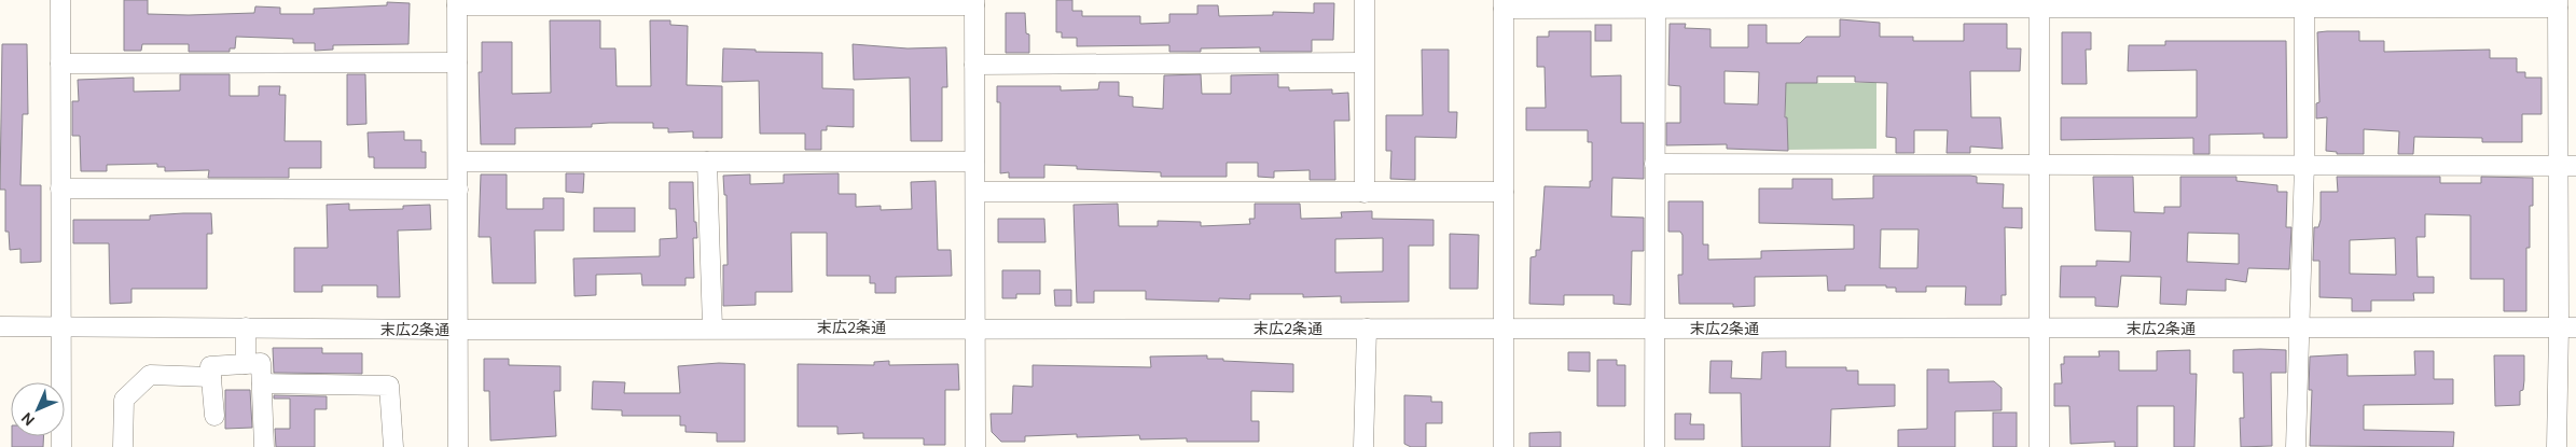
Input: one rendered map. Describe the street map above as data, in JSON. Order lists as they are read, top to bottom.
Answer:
{
  "streets": {
    "street": ["末広2条通"]
  },
  "north": "bottom left"
}
